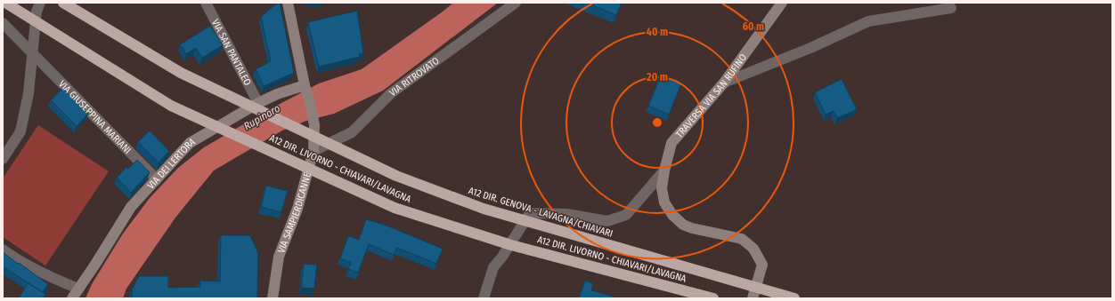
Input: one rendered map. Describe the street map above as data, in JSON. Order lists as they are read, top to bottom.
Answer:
{
  "streets": {
    "highway": ["A12 DIR. LIVORNO - CHIAVARI/LAVAGNA", "A12 DIR. GENOVA - LAVAGNA/CHIAVARI"],
    "main road": ["TRAVERSA VIA SAN RUFINO", "VIA DEI LERTORA", "VIA SAMPIERDICANNE"],
    "street": ["VIA SAN PANTALEO", "VIA RITROVATO", "VIA GIUSEPPINA MARIANI"]
  },
  "crossings": [
    ["VIA SAN PANTALEO", "VIA DEI LERTORA"],
    ["VIA RITROVATO", "VIA SAMPIERDICANNE"],
    ["VIA GIUSEPPINA MARIANI", "VIA DEI LERTORA"],
    ["VIA DEI LERTORA", "VIA SAMPIERDICANNE"]
  ],
  "water": ["Rupinaro"],
  "rings": ["60 m", "40 m", "20 m"]
}
